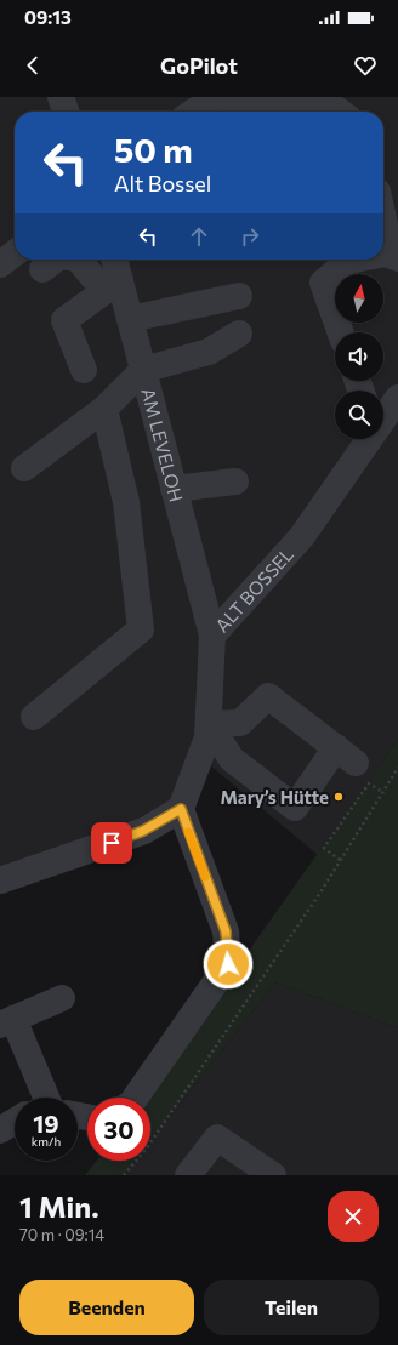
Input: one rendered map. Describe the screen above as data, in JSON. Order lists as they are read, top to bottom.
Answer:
{
  "streets": {
    "street": ["AM LEVELOH", "ALT BOSSEL"]
  },
  "crossings": [
    ["AM LEVELOH", "ALT BOSSEL"]
  ],
  "places": ["Mary’s Hütte"],
  "north": "top",
  "page": {
    "status": "09:13",
    "header": "GoPilot",
    "turn": ["50 m", "Alt Bossel"],
    "speed": "19 km/h",
    "limit": "30",
    "heading": ["1 Min.", "70 m · 09:14"],
    "buttons": ["Beenden", "Teilen"]
  }
}
